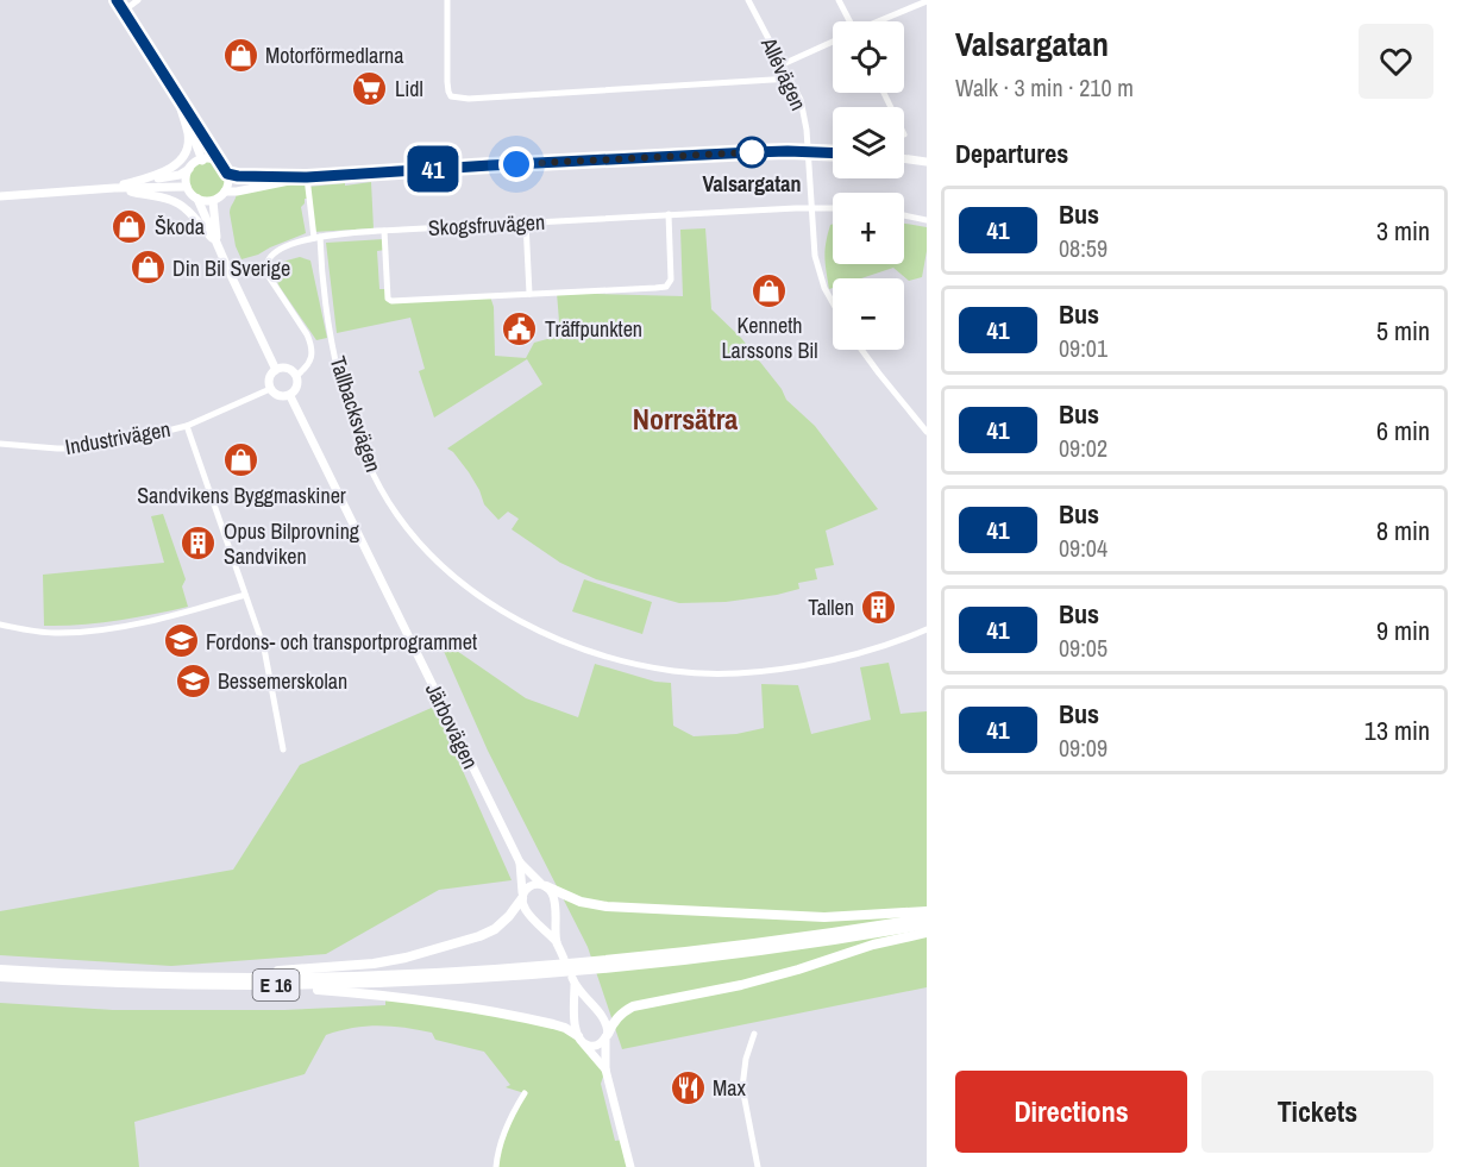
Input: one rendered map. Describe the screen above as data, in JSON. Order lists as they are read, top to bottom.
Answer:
{
  "streets": {
    "highway": ["E 16"],
    "main road": ["Järbovägen"],
    "street": [
      "Allévägen",
      "Skogsfruvägen",
      "Tallbacksvägen",
      "Industrivägen"
    ]
  },
  "crossings": [
    ["Allévägen", "Skogsfruvägen"],
    ["Skogsfruvägen", "Tallbacksvägen"],
    ["Skogsfruvägen", "Industrivägen"],
    ["Skogsfruvägen", "Järbovägen"],
    ["Industrivägen", "Järbovägen"]
  ],
  "districts": ["Norrsätra"],
  "places": {
    "shop": [
      "Motorförmedlarna",
      "Škoda",
      "Din Bil Sverige",
      "Kenneth Larssons Bil",
      "Sandvikens Byggmaskiner"
    ],
    "supermarket": ["Lidl"],
    "other": ["Valsargatan"],
    "public building": ["Träffpunkten"],
    "building": ["Opus Bilprovning Sandviken", "Tallen"],
    "school or university": ["Fordons- och transportprogrammet", "Bessemerskolan"],
    "restaurant": ["Max"]
  },
  "lines": ["bus line 41"],
  "page": {
    "on_map": "41",
    "heading": [
      ["Valsargatan", "Walk · 3 min · 210 m"],
      "Departures"
    ],
    "map_buttons": ["+", "−"],
    "list": [
      {
        "mark": "41",
        "name": "Bus",
        "note": "08:59",
        "value": "3 min"
      },
      {
        "mark": "41",
        "name": "Bus",
        "note": "09:01",
        "value": "5 min"
      },
      {
        "mark": "41",
        "name": "Bus",
        "note": "09:02",
        "value": "6 min"
      },
      {
        "mark": "41",
        "name": "Bus",
        "note": "09:04",
        "value": "8 min"
      },
      {
        "mark": "41",
        "name": "Bus",
        "note": "09:05",
        "value": "9 min"
      },
      {
        "mark": "41",
        "name": "Bus",
        "note": "09:09",
        "value": "13 min"
      }
    ],
    "buttons": ["Directions", "Tickets"]
  }
}
